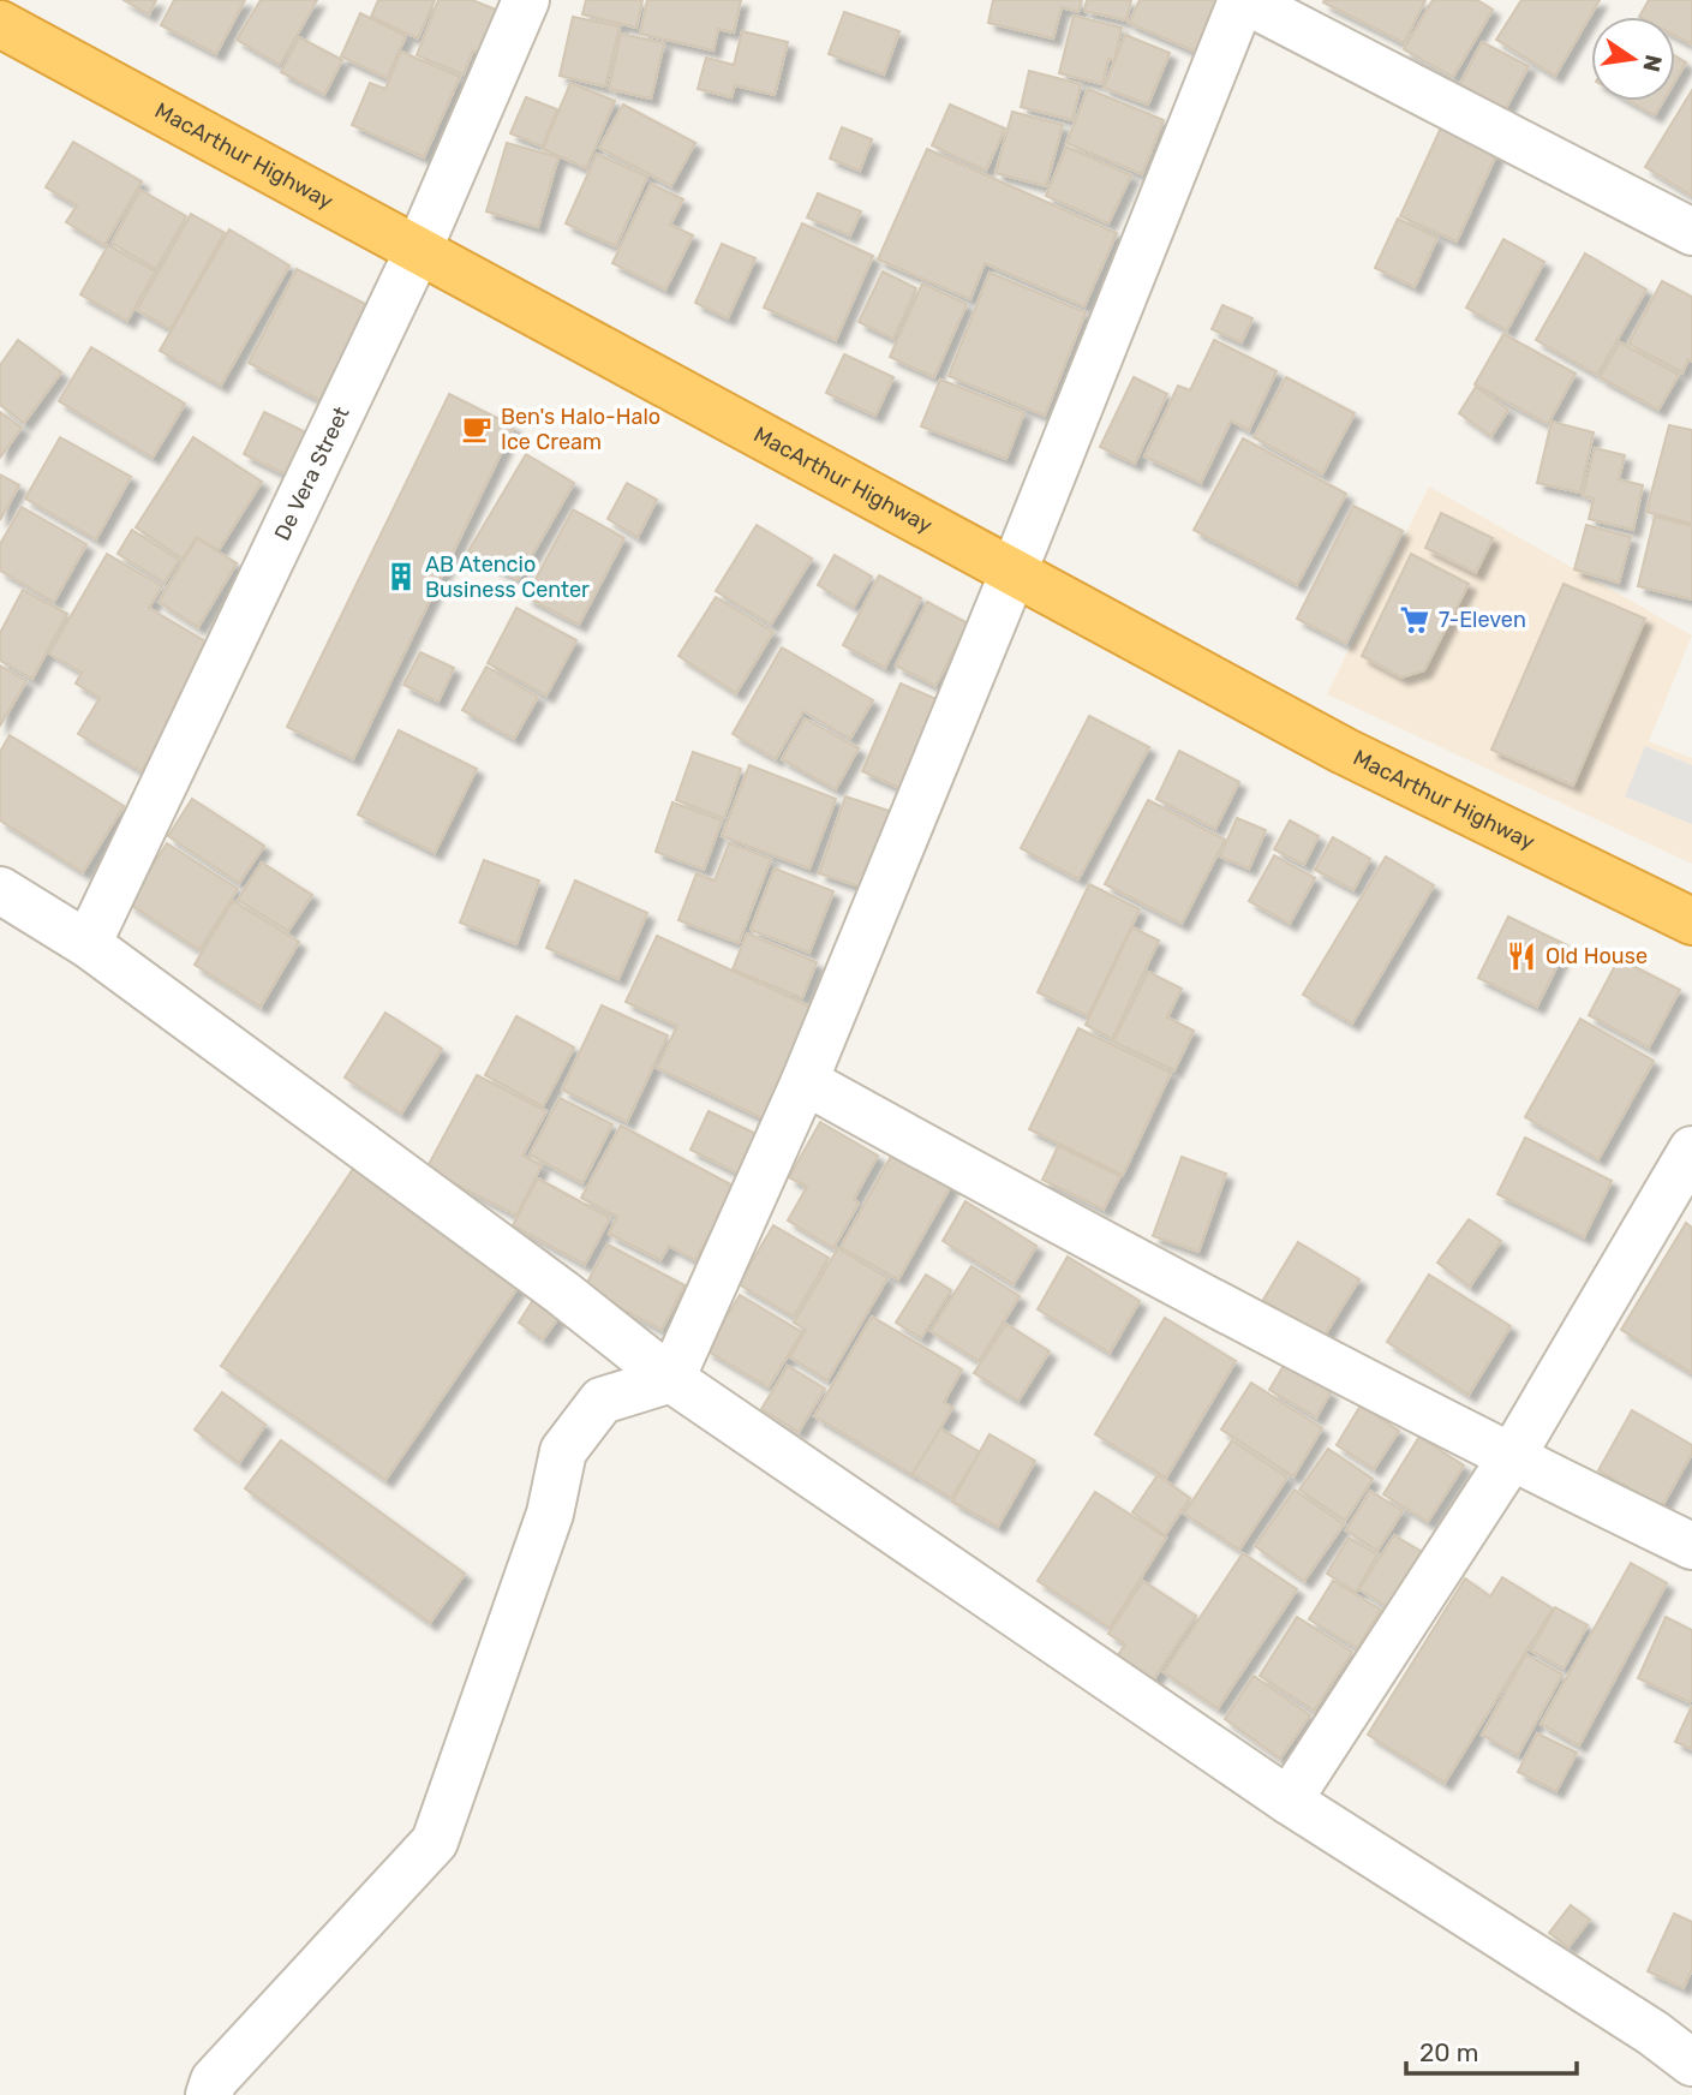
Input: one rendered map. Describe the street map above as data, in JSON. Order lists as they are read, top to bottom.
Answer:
{
  "streets": {
    "highway": ["MacArthur Highway"],
    "street": ["De Vera Street"]
  },
  "crossings": [
    ["MacArthur Highway", "De Vera Street"]
  ],
  "places": {
    "cafe": ["Ben's Halo-Halo Ice Cream"],
    "building": ["AB Atencio Business Center"],
    "supermarket": ["7-Eleven"],
    "restaurant": ["Old House"]
  },
  "scale_bar": "20 m",
  "north": "right"
}
